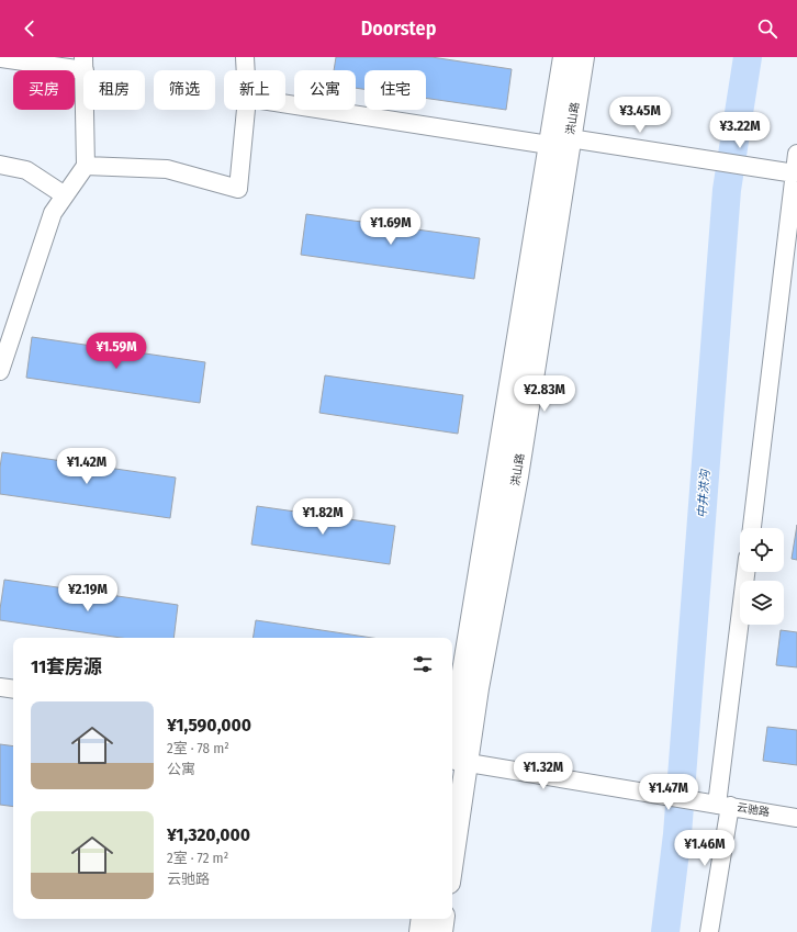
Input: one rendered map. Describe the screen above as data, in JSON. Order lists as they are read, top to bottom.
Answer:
{
  "streets": {
    "main road": ["洪山路"],
    "street": ["云驰路"]
  },
  "crossings": [
    ["洪山路", "云驰路"]
  ],
  "water": ["中井洪沟"],
  "page": {
    "header": "Doorstep",
    "chip": [
      "买房",
      "租房",
      "筛选",
      "新上",
      "公寓",
      "住宅"
    ],
    "price": [
      "¥3.45M",
      "¥3.22M",
      "¥1.69M",
      "¥1.59M",
      "¥2.83M",
      "¥1.42M",
      "¥1.82M",
      "¥2.19M",
      "¥1.32M",
      "¥1.47M",
      "¥1.46M"
    ],
    "heading": "11套房源",
    "list": [
      {
        "name": "¥1,590,000",
        "note": "2室 · 78 m² · 公寓"
      },
      {
        "name": "¥1,320,000",
        "note": "2室 · 72 m² · 云驰路"
      }
    ]
  }
}
